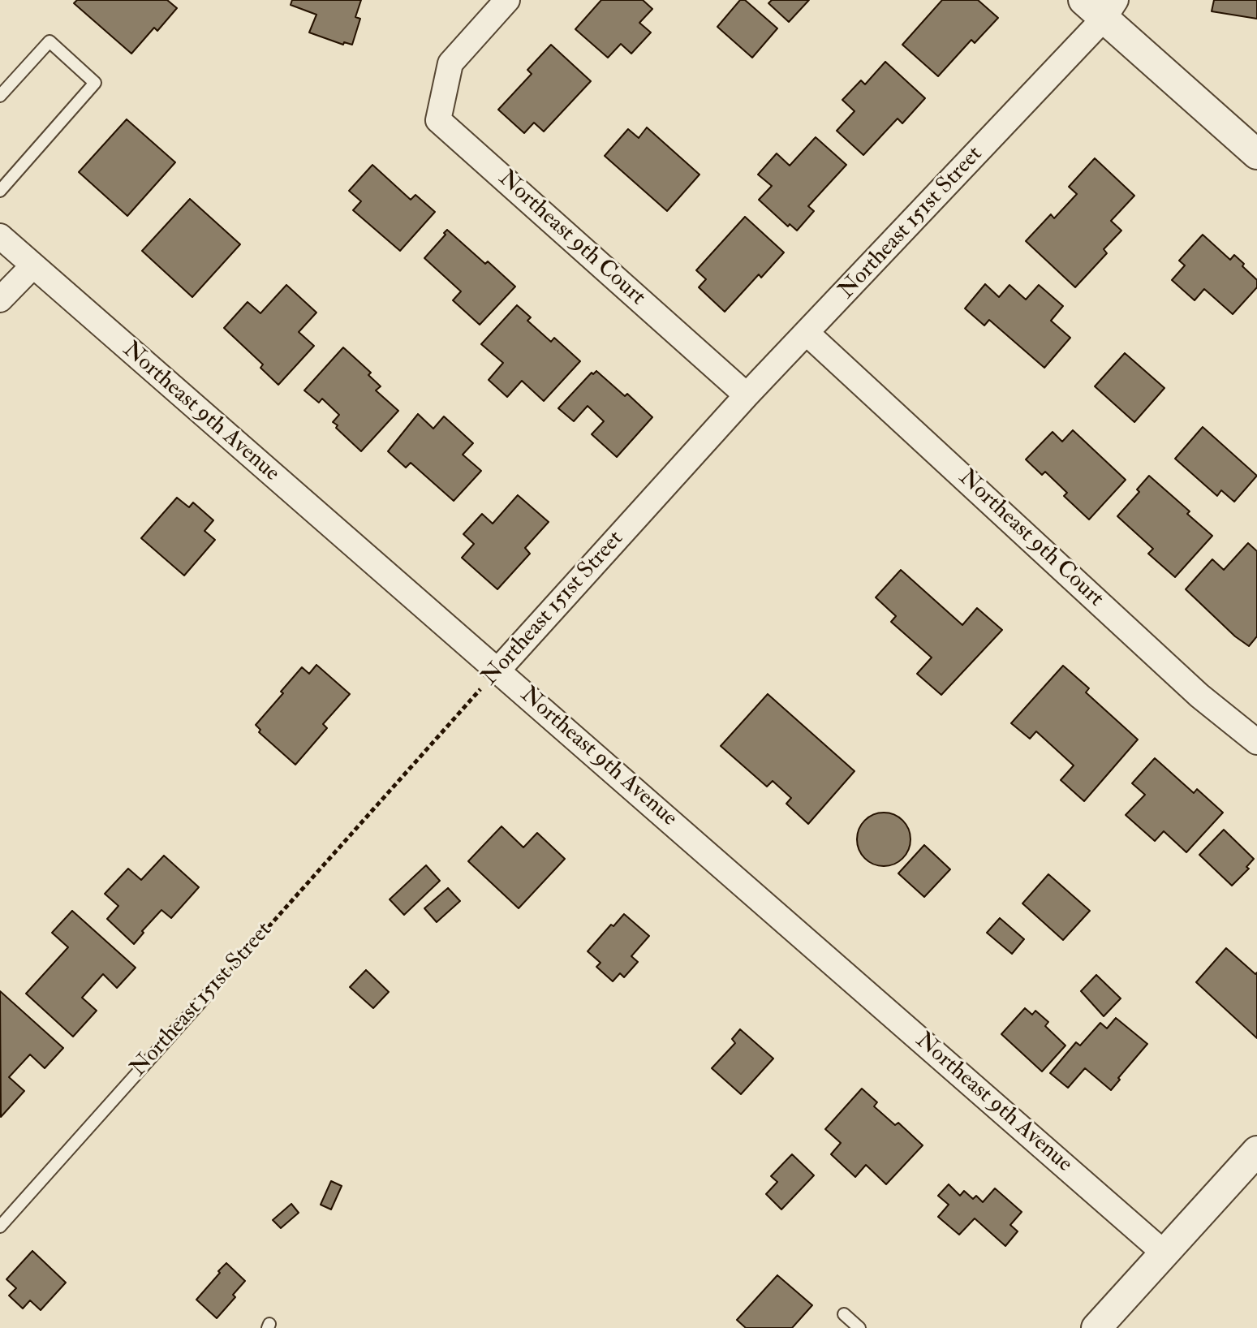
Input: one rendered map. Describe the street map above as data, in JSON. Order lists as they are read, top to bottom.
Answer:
{
  "streets": {
    "street": ["Northeast 151st Street", "Northeast 9th Court", "Northeast 9th Avenue"]
  },
  "crossings": [
    ["Northeast 151st Street", "Northeast 9th Court"],
    ["Northeast 151st Street", "Northeast 9th Avenue"]
  ]
}
